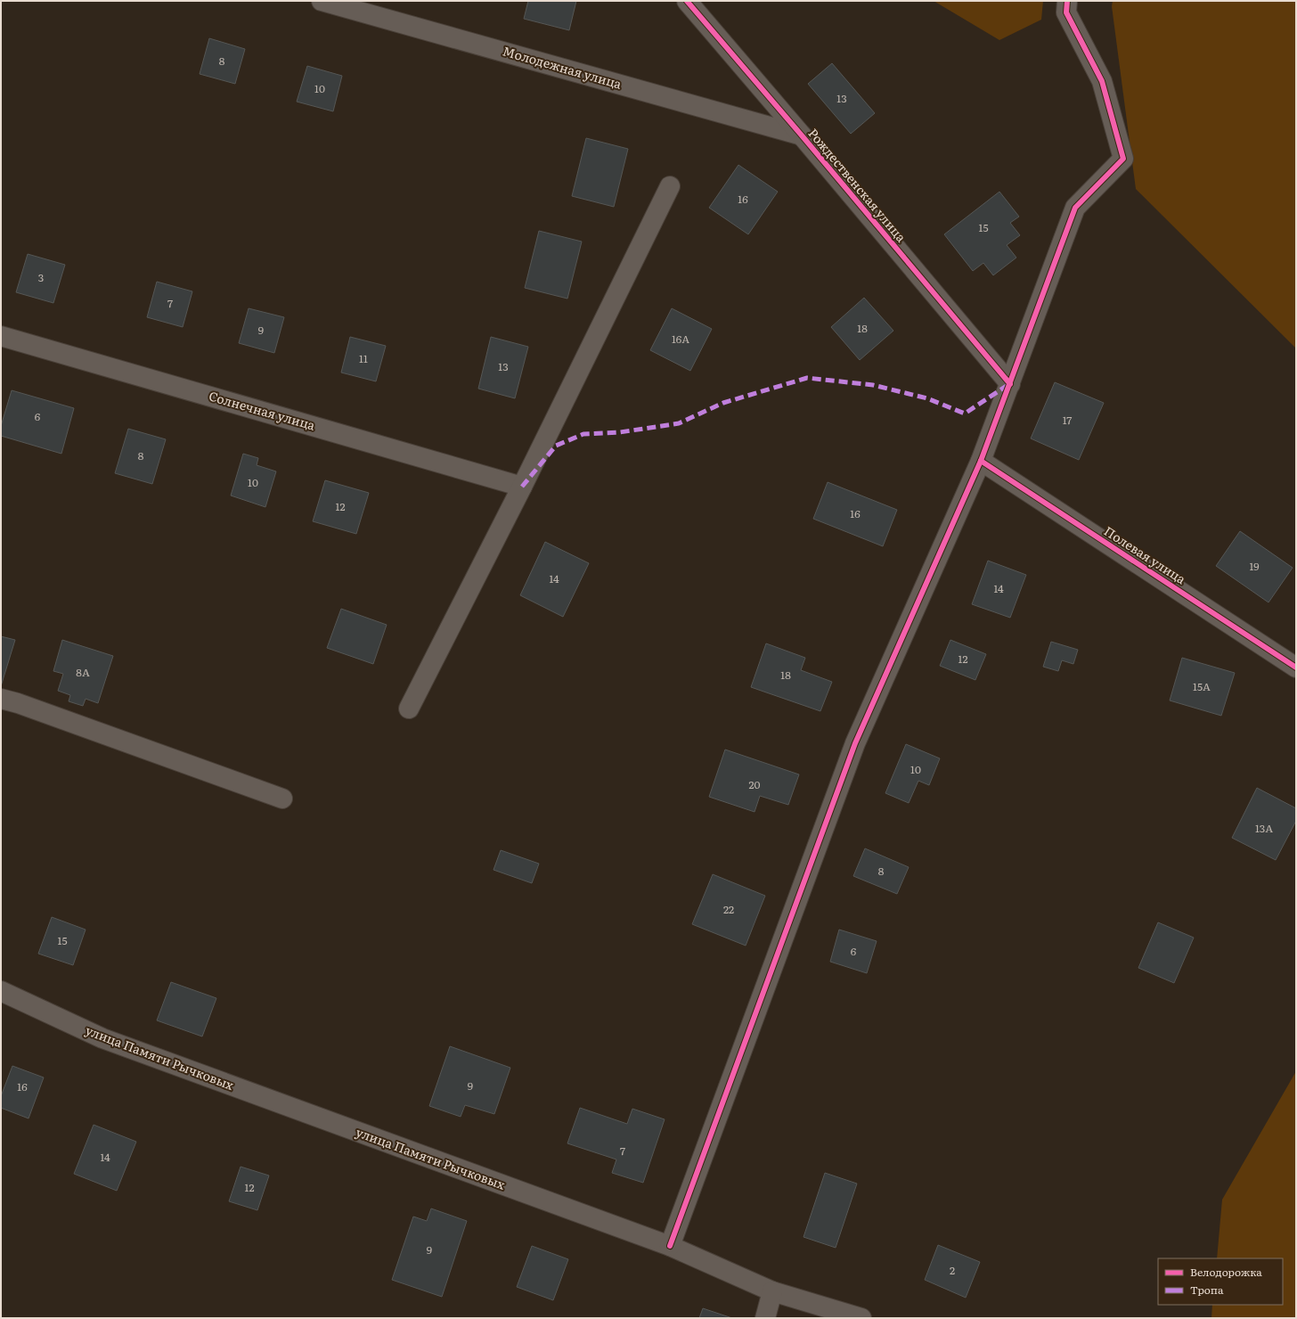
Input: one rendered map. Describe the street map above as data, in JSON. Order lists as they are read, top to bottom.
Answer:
{
  "streets": {
    "street": [
      "Молодежная улица",
      "Рождественская улица",
      "Солнечная улица",
      "Полевая улица",
      "улица Памяти Рычковых"
    ]
  },
  "crossings": [
    ["Молодежная улица", "Рождественская улица"]
  ],
  "house_numbers": [
    "8",
    "10",
    "13",
    "16",
    "15",
    "3",
    "7",
    "18",
    "9",
    "16А",
    "11",
    "13",
    "6",
    "17",
    "8",
    "10",
    "12",
    "16",
    "19",
    "14",
    "14",
    "12",
    "8А",
    "18",
    "15А",
    "10",
    "20",
    "13А",
    "8",
    "22",
    "15",
    "6",
    "9",
    "16",
    "7",
    "14",
    "12",
    "9",
    "2"
  ],
  "legend": ["Велодорожка", "Тропа"]
}
